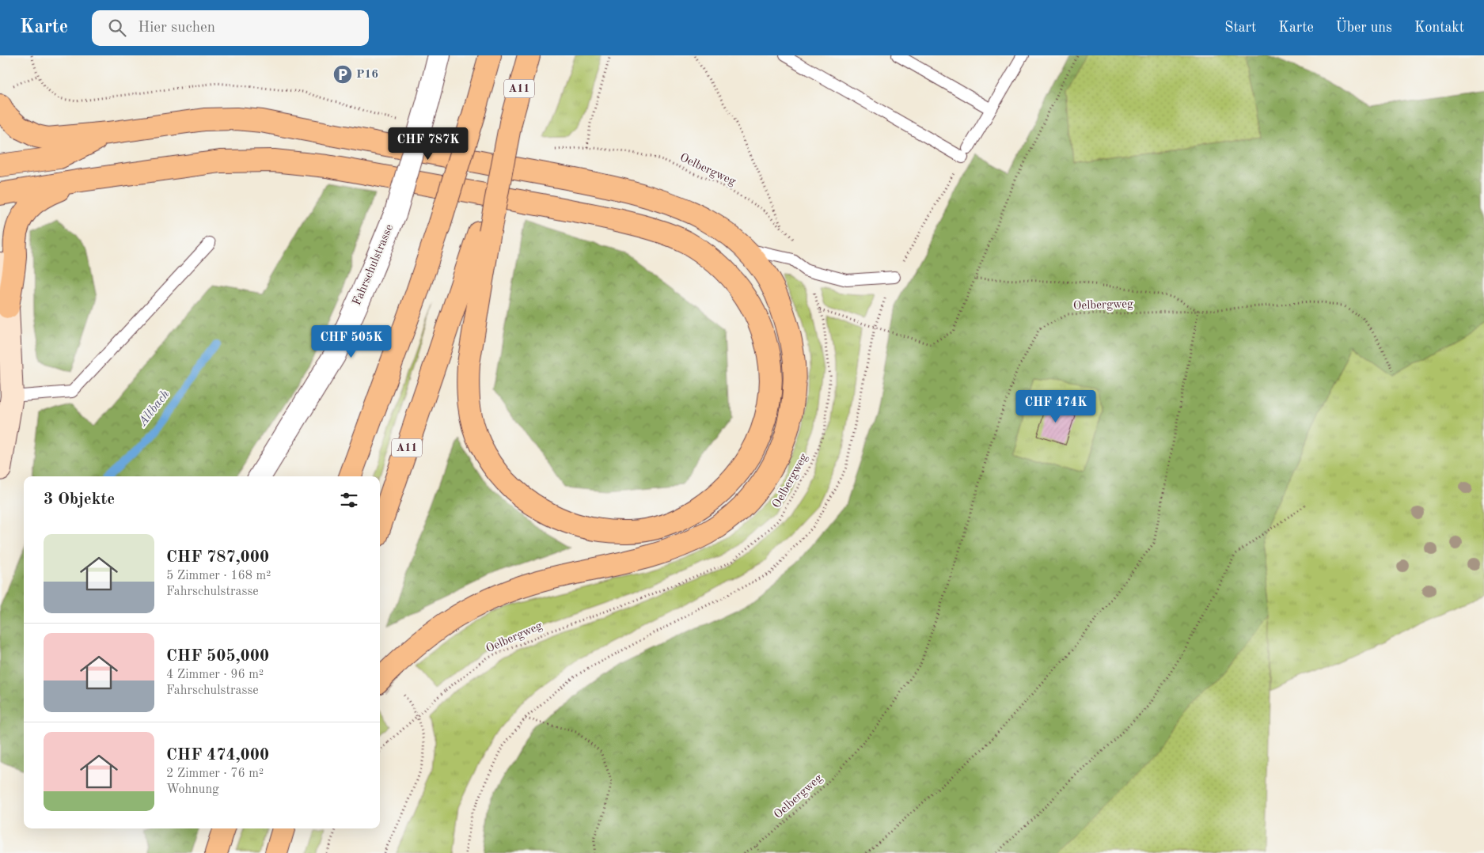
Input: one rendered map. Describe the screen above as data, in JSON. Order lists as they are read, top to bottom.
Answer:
{
  "streets": {
    "highway": ["A11"],
    "street": ["Fahrschulstrasse"],
    "path": ["Oelbergweg"]
  },
  "water": ["Altbach"],
  "places": {
    "parking": ["P16"]
  },
  "page": {
    "header": "Karte",
    "search": "Hier suchen",
    "nav": [
      "Start",
      "Karte",
      "Über uns",
      "Kontakt"
    ],
    "price": ["CHF 787K", "CHF 505K", "CHF 474K"],
    "heading": "3 Objekte",
    "list": [
      {
        "name": "CHF 787,000",
        "note": "5 Zimmer · 168 m² · Fahrschulstrasse"
      },
      {
        "name": "CHF 505,000",
        "note": "4 Zimmer · 96 m² · Fahrschulstrasse"
      },
      {
        "name": "CHF 474,000",
        "note": "2 Zimmer · 76 m² · Wohnung"
      }
    ]
  }
}
